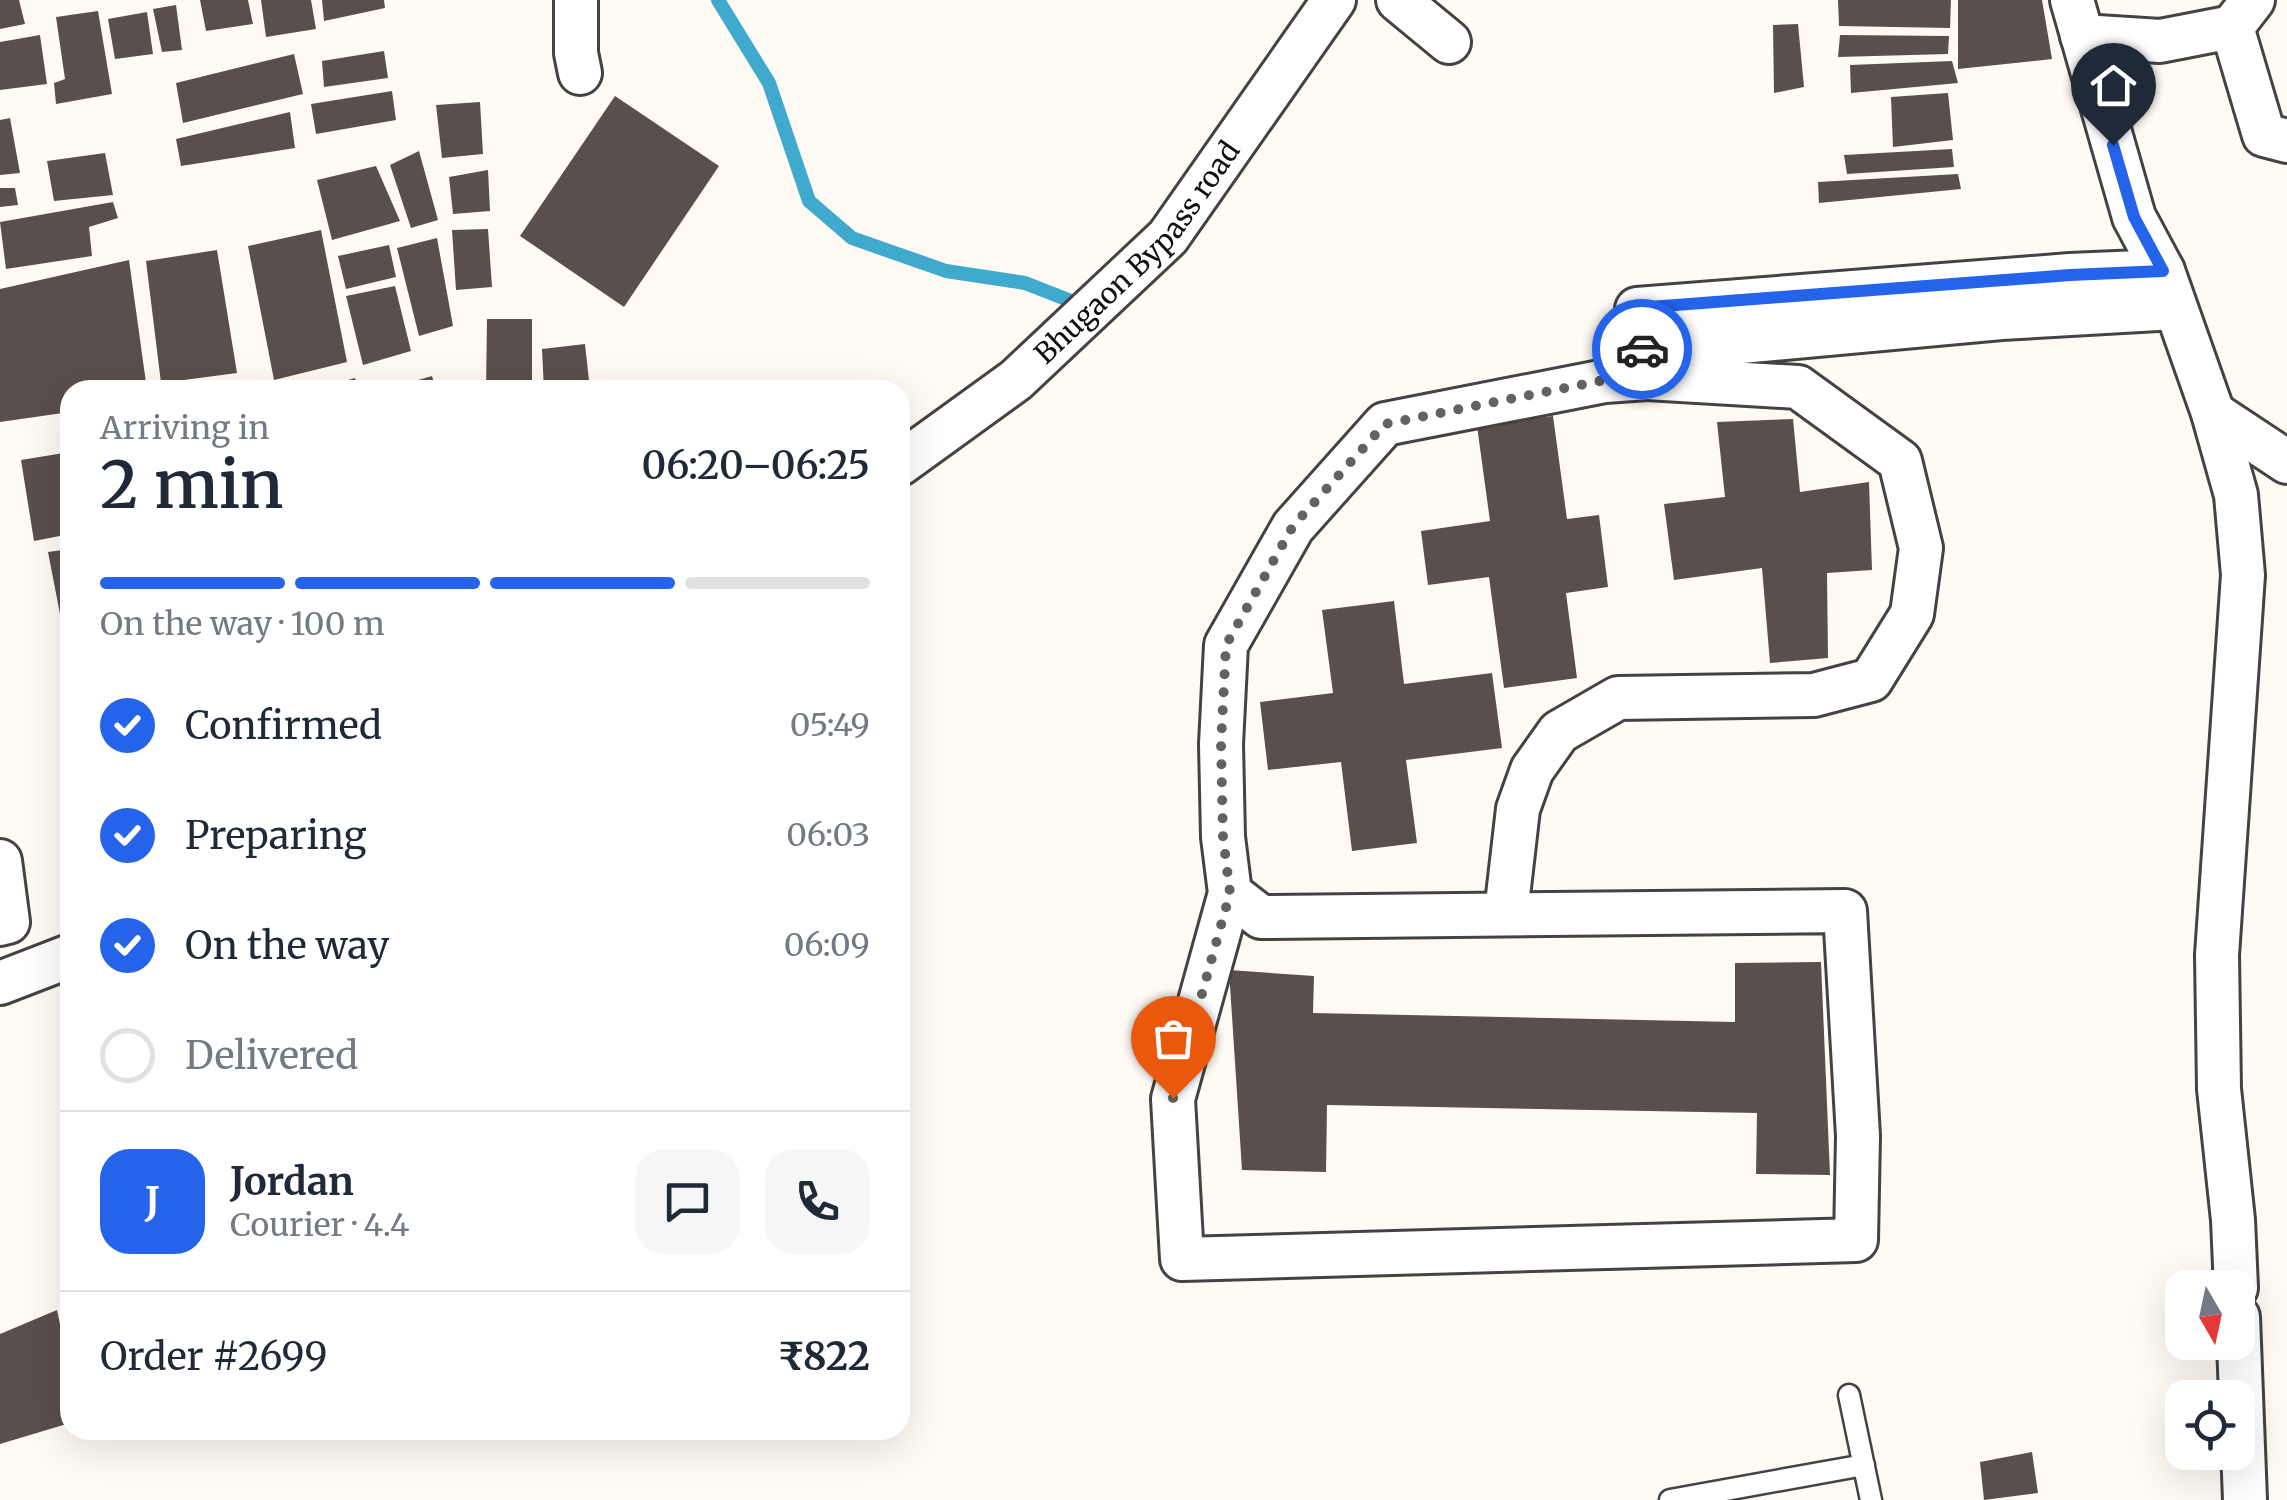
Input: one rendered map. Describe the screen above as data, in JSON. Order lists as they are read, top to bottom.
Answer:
{
  "streets": {
    "street": ["Bhugaon Bypass road"]
  },
  "north": "bottom",
  "page": {
    "heading": ["2 min", "Arriving in", "06:20–06:25"],
    "panel": [
      "Jordan",
      "Courier · 4.4",
      "Order #2699",
      "₹822"
    ],
    "bar": "On the way · 100 m",
    "list": [
      ["Confirmed", "05:49"],
      ["Preparing", "06:03"],
      ["On the way", "06:09"],
      "Delivered"
    ],
    "round": "J"
  }
}
